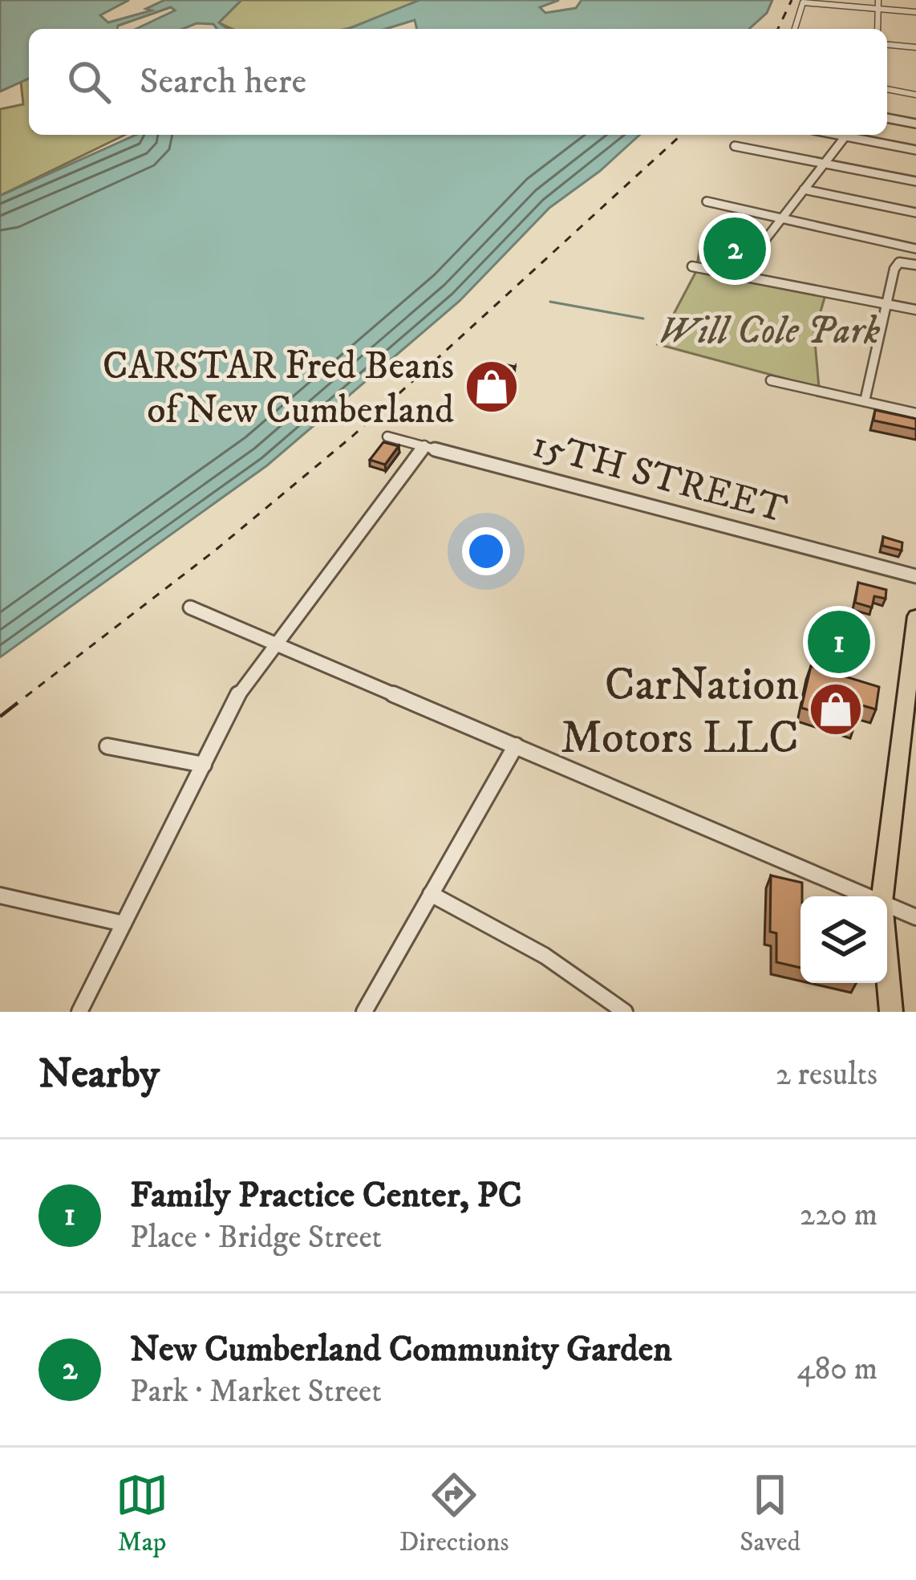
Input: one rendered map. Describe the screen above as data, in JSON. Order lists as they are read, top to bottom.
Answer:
{
  "streets": {
    "street": ["15TH STREET"]
  },
  "parks": ["Will Cole Park"],
  "places": {
    "shop": ["CARSTAR Fred Beans of New Cumberland", "CarNation Motors LLC"]
  },
  "page": {
    "search": "Search here",
    "pins": ["2", "1"],
    "heading": ["Nearby", "2 results"],
    "list": [
      {
        "mark": "1",
        "name": "Family Practice Center, PC",
        "note": "Place · Bridge Street",
        "value": "220 m"
      },
      {
        "mark": "2",
        "name": "New Cumberland Community Garden",
        "note": "Park · Market Street",
        "value": "480 m"
      }
    ],
    "nav": ["Map", "Directions", "Saved"]
  }
}
